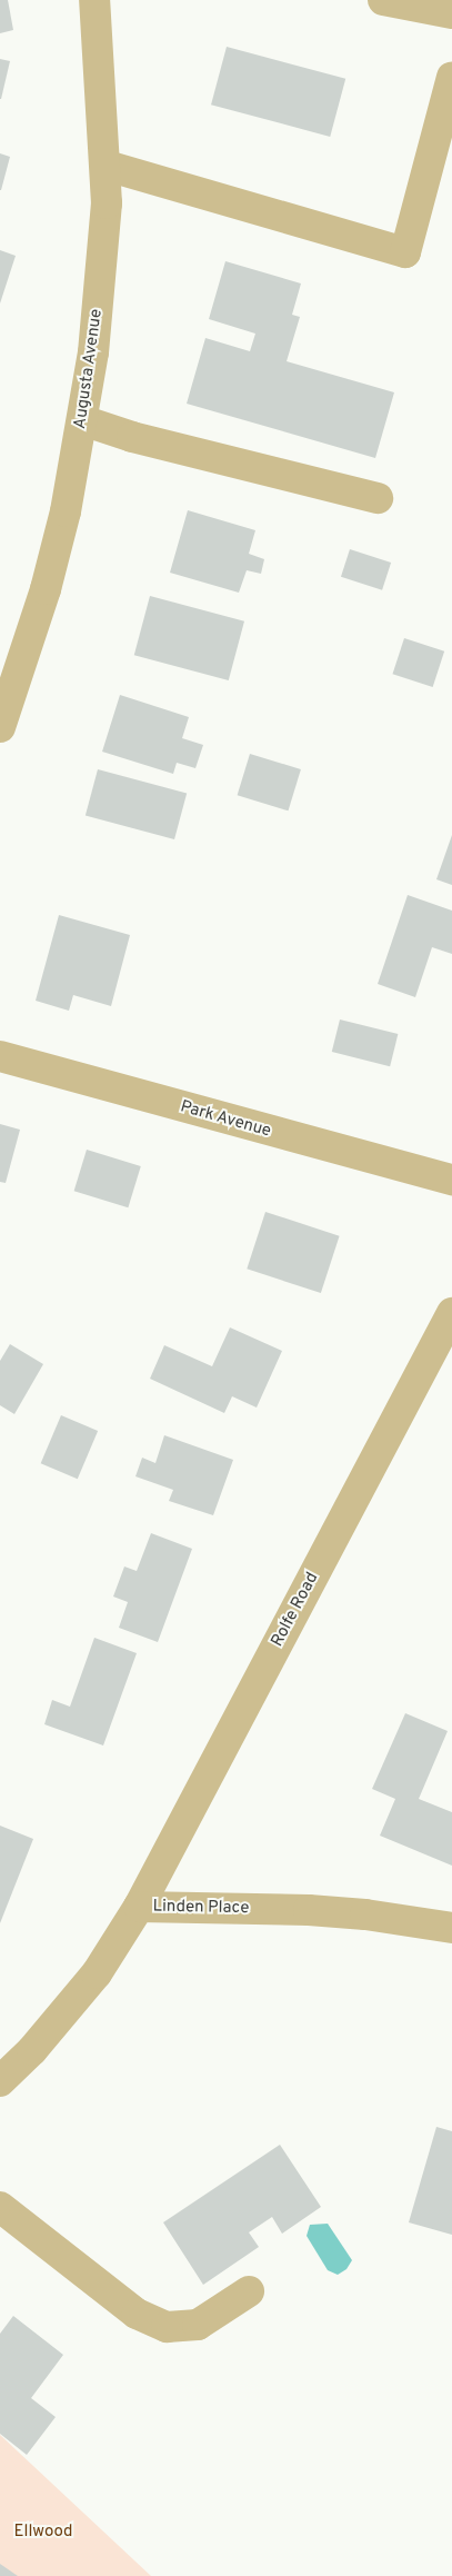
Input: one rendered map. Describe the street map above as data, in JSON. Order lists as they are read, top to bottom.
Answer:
{
  "streets": {
    "street": [
      "Augusta Avenue",
      "Park Avenue",
      "Rolfe Road",
      "Linden Place"
    ]
  },
  "crossings": [
    ["Rolfe Road", "Linden Place"]
  ],
  "parks": ["Ellwood"]
}
